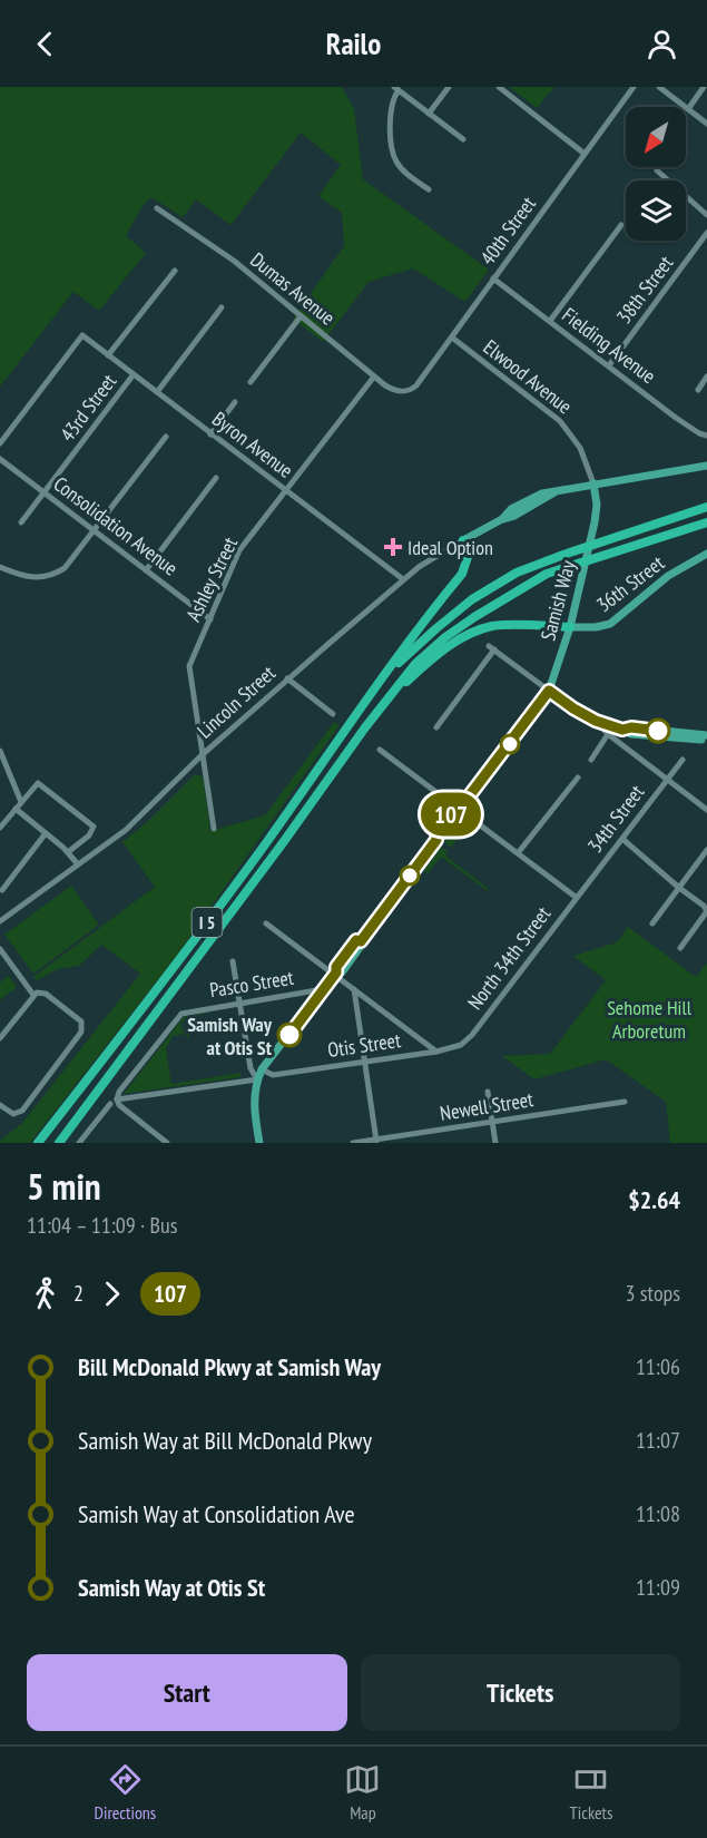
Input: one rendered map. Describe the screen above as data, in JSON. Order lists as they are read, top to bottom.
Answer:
{
  "streets": {
    "highway": ["I 5"],
    "main road": ["36th Street", "Samish Way", "Lincoln Street"],
    "street": [
      "40th Street",
      "Dumas Avenue",
      "38th Street",
      "Fielding Avenue",
      "Elwood Avenue",
      "43rd Street",
      "Byron Avenue",
      "Consolidation Avenue",
      "Ashley Street",
      "34th Street",
      "North 34th Street",
      "Pasco Street",
      "Otis Street",
      "Newell Street"
    ]
  },
  "crossings": [
    ["40th Street", "Dumas Avenue"],
    ["40th Street", "Fielding Avenue"],
    ["40th Street", "Elwood Avenue"],
    ["Dumas Avenue", "Ashley Street"],
    ["38th Street", "Fielding Avenue"],
    ["Elwood Avenue", "Samish Way"],
    ["Elwood Avenue", "Lincoln Street"],
    ["43rd Street", "Byron Avenue"],
    ["43rd Street", "Consolidation Avenue"],
    ["Byron Avenue", "Ashley Street"],
    ["Byron Avenue", "Lincoln Street"],
    ["Consolidation Avenue", "Ashley Street"],
    ["Ashley Street", "Lincoln Street"],
    ["36th Street", "Samish Way"],
    ["Samish Way", "Lincoln Street"],
    ["Samish Way", "Pasco Street"],
    ["Samish Way", "Otis Street"],
    ["34th Street", "North 34th Street"],
    ["North 34th Street", "Otis Street"]
  ],
  "parks": ["Sehome Hill Arboretum"],
  "places": {
    "health": ["Ideal Option"],
    "other": ["Samish Way at Otis St"]
  },
  "lines": ["bus line 107"],
  "north": "bottom left",
  "page": {
    "header": "Railo",
    "on_map": "107",
    "heading": ["5 min", "11:04 – 11:09 · Bus", "$2.64"],
    "legs": ["2", "107", "3 stops"],
    "list": [
      {
        "name": "Bill McDonald Pkwy at Samish Way",
        "value": "11:06"
      },
      {
        "name": "Samish Way at Bill McDonald Pkwy",
        "value": "11:07"
      },
      {
        "name": "Samish Way at Consolidation Ave",
        "value": "11:08"
      },
      {
        "name": "Samish Way at Otis St",
        "value": "11:09"
      }
    ],
    "buttons": ["Start", "Tickets"],
    "tabs": ["Directions", "Map", "Tickets"]
  }
}
